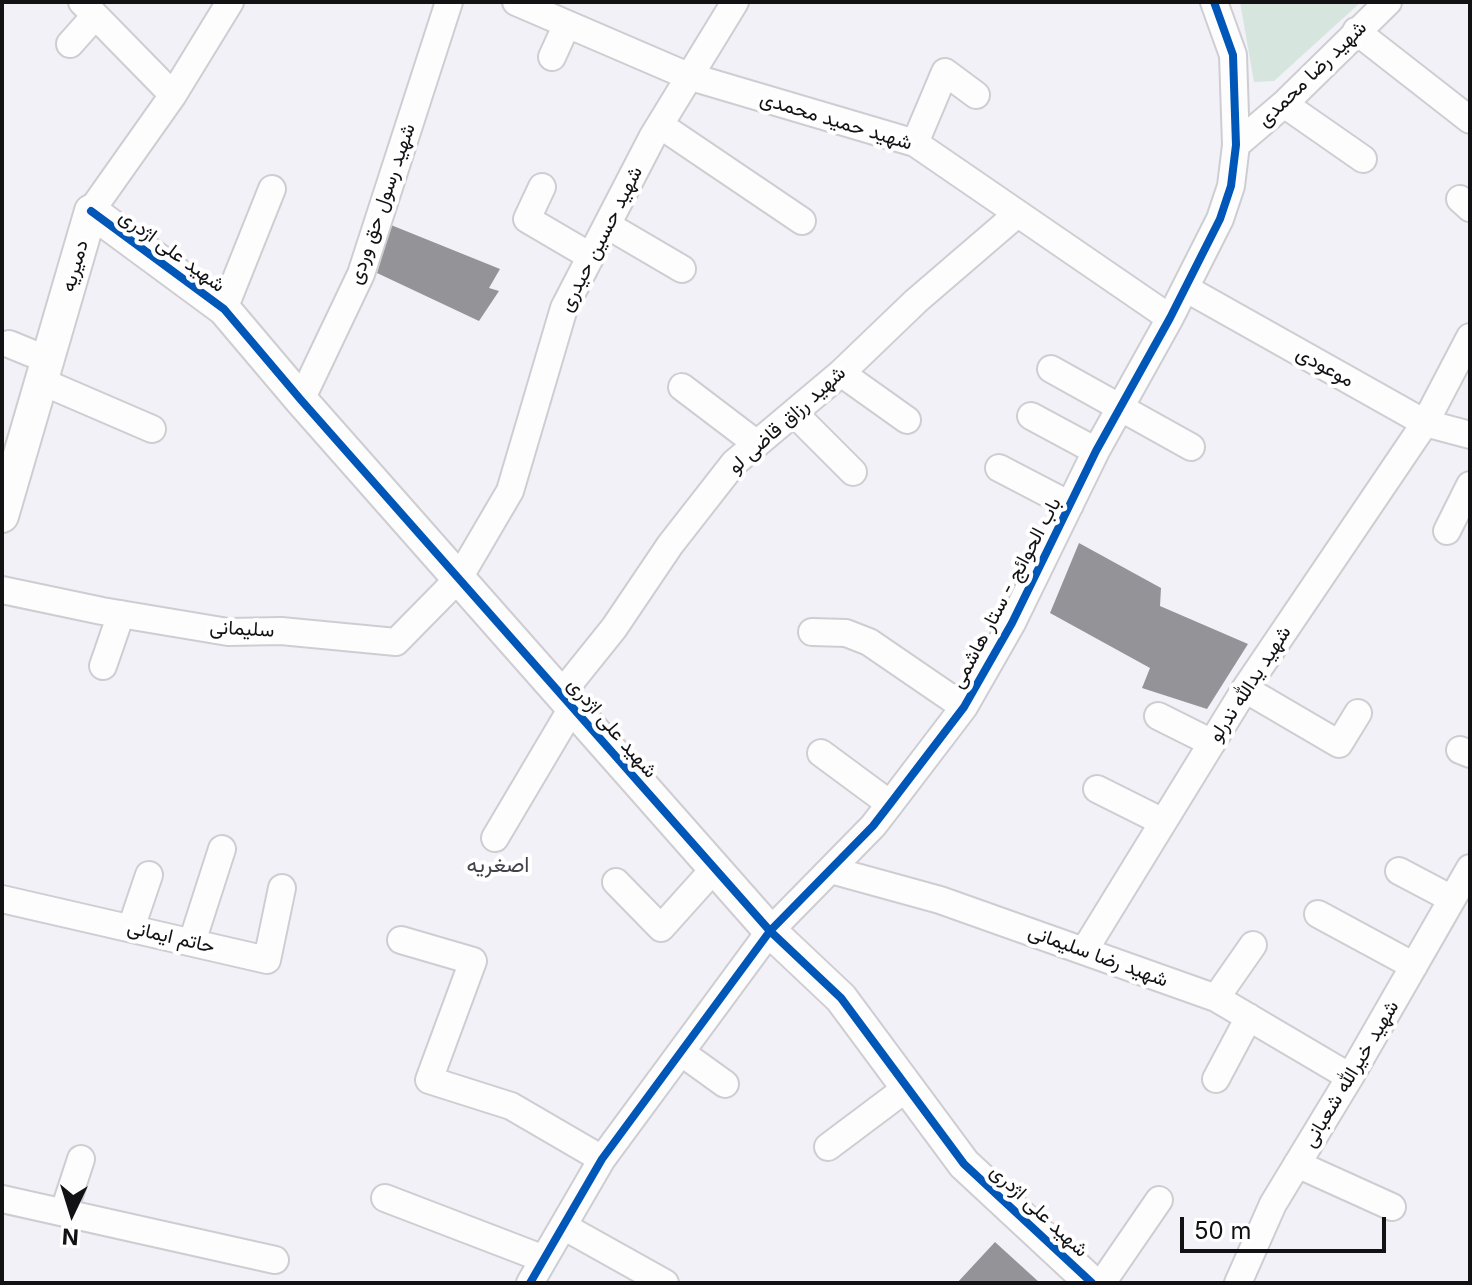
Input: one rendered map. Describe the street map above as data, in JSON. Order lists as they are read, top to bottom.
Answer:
{
  "streets": {
    "street": [
      "شهید رضا محمدی",
      "شهید حمید محمدی",
      "شهید رسول حق وردی",
      "شهید حسین حیدری",
      "شهید علی اژدری",
      "دمیریه",
      "موعودی",
      "شهید رزاق قاضی لو",
      "باب الحوائج - ستار هاشمی",
      "سلیمانی",
      "شهید یدالله ندرلو",
      "حاتم ایمانی",
      "شهید رضا سلیمانی",
      "شهید خیرالله شعبانی"
    ]
  },
  "crossings": [
    ["شهید رضا محمدی", "باب الحوائج - ستار هاشمی"],
    ["شهید حمید محمدی", "شهید حسین حیدری"],
    ["شهید حمید محمدی", "شهید رزاق قاضی لو"],
    ["شهید حمید محمدی", "باب الحوائج - ستار هاشمی"],
    ["شهید رسول حق وردی", "شهید علی اژدری"],
    ["شهید حسین حیدری", "شهید علی اژدری"],
    ["شهید حسین حیدری", "سلیمانی"],
    ["شهید علی اژدری", "دمیریه"],
    ["شهید علی اژدری", "شهید رزاق قاضی لو"],
    ["شهید علی اژدری", "باب الحوائج - ستار هاشمی"],
    ["شهید علی اژدری", "سلیمانی"],
    ["موعودی", "باب الحوائج - ستار هاشمی"],
    ["موعودی", "شهید یدالله ندرلو"],
    ["باب الحوائج - ستار هاشمی", "شهید رضا سلیمانی"],
    ["شهید یدالله ندرلو", "شهید رضا سلیمانی"],
    ["شهید رضا سلیمانی", "شهید خیرالله شعبانی"]
  ],
  "districts": ["اصغریه"],
  "scale_bar": "50 m",
  "north": "bottom"
}
